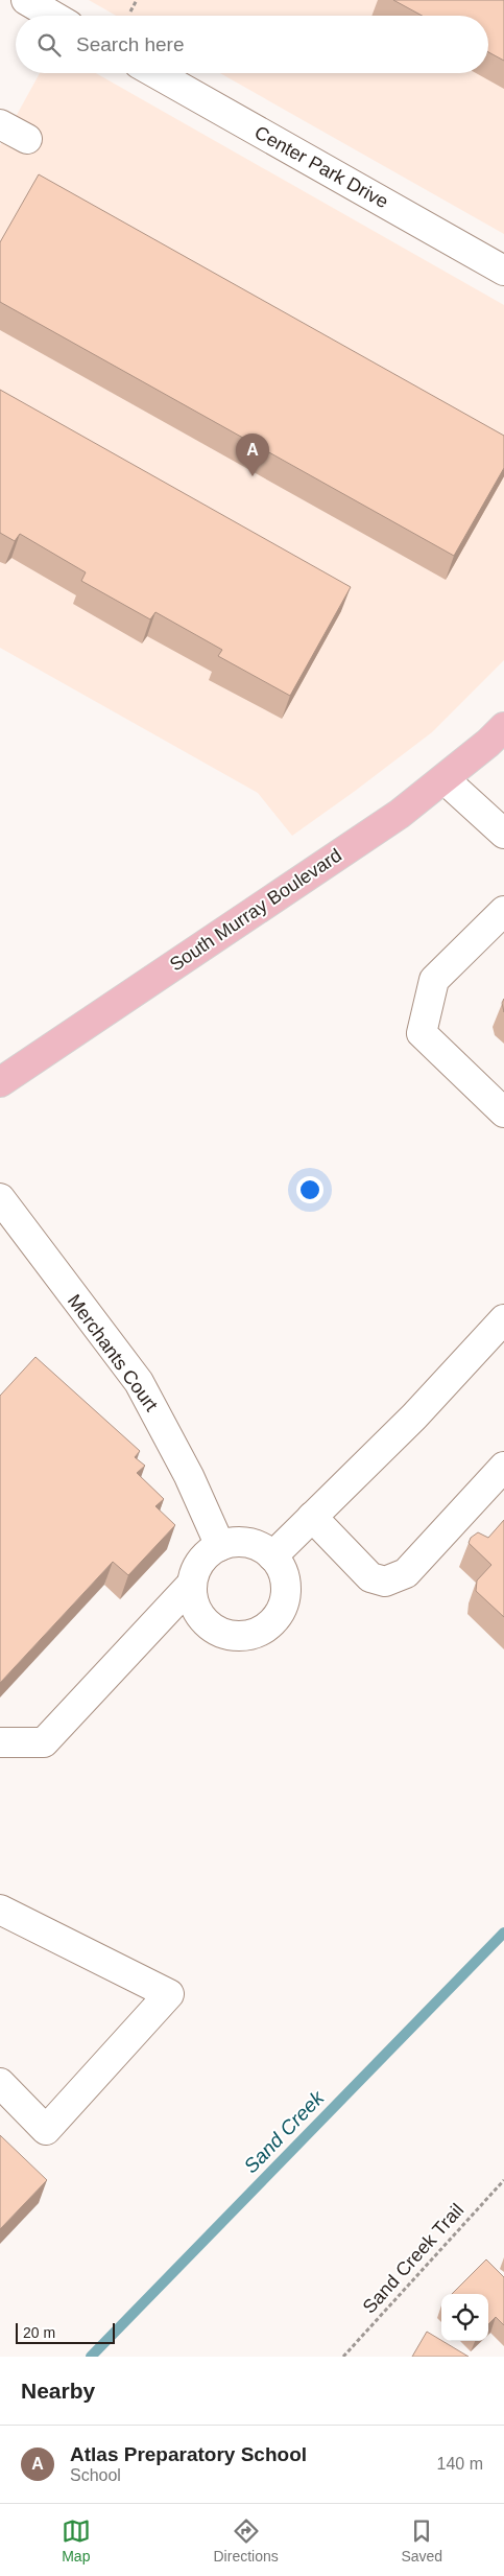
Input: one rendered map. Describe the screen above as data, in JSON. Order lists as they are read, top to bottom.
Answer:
{
  "streets": {
    "main road": ["South Murray Boulevard"],
    "street": ["Center Park Drive", "Merchants Court"],
    "path": ["Sand Creek Trail"]
  },
  "water": ["Sand Creek"],
  "scale_bar": "20 m",
  "page": {
    "search": "Search here",
    "pins": "A",
    "scale": "20 m",
    "heading": "Nearby",
    "list": [
      {
        "mark": "A",
        "name": "Atlas Preparatory School",
        "note": "School",
        "value": "140 m"
      }
    ],
    "nav": ["Map", "Directions", "Saved"]
  }
}
